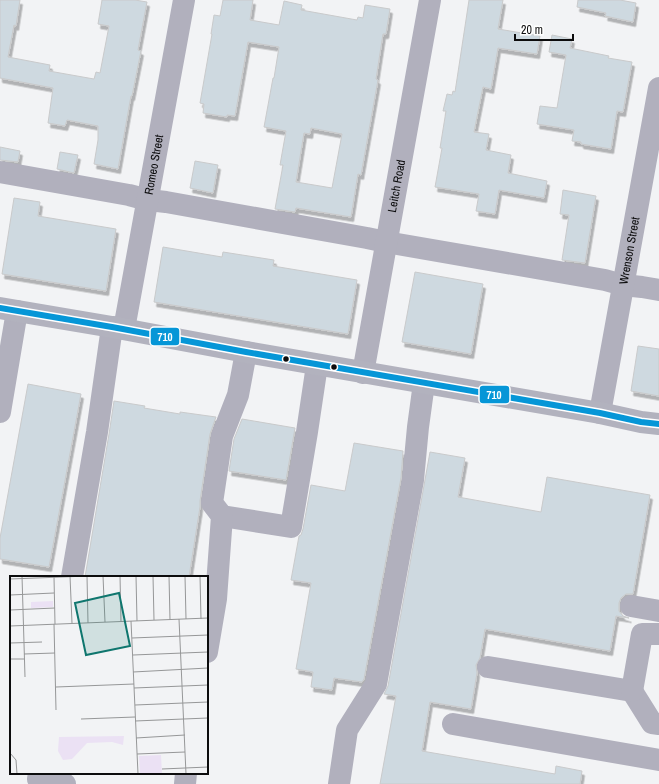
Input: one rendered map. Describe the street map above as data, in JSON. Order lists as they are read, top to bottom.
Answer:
{
  "streets": {
    "street": ["Romeo Street", "Leitch Road", "Wrenson Street"]
  },
  "lines": ["transit line 710"],
  "scale_bar": "20 m"
}
